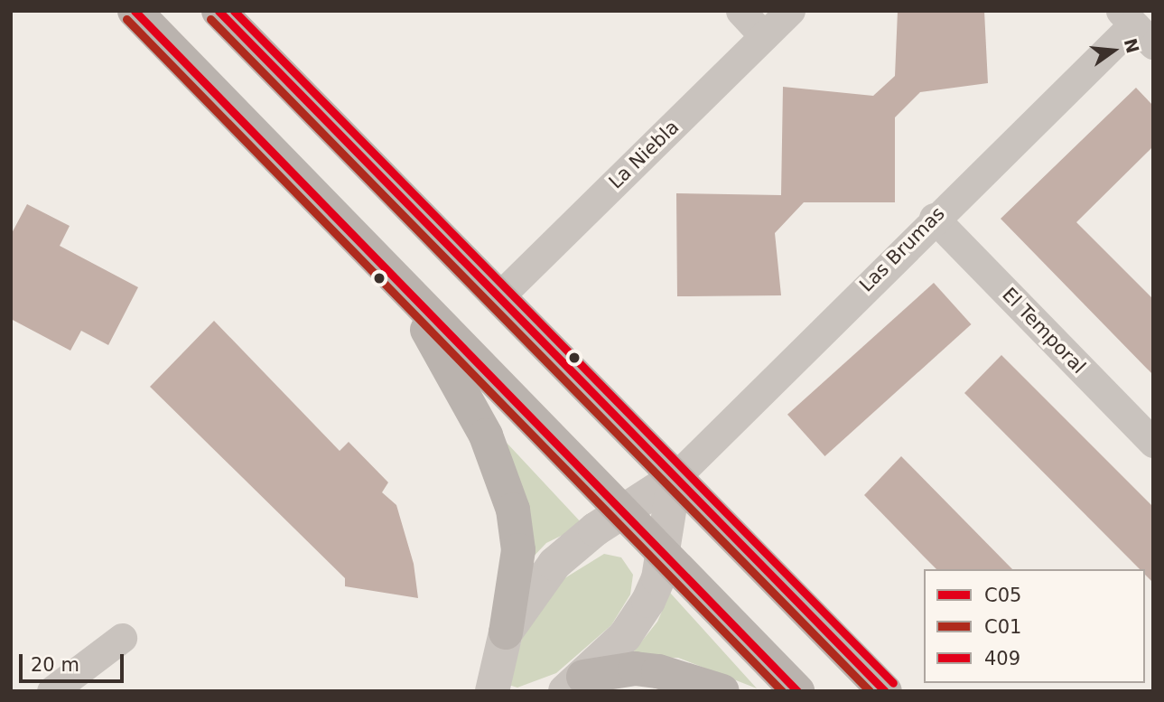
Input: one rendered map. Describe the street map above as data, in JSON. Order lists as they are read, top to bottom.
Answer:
{
  "streets": {
    "street": ["La Niebla", "Las Brumas", "El Temporal"]
  },
  "crossings": [
    ["Las Brumas", "El Temporal"]
  ],
  "lines": ["transit line C05", "transit line 409", "transit line C01"],
  "legend": ["C05", "C01", "409"],
  "scale_bar": "20 m",
  "north": "right"
}
